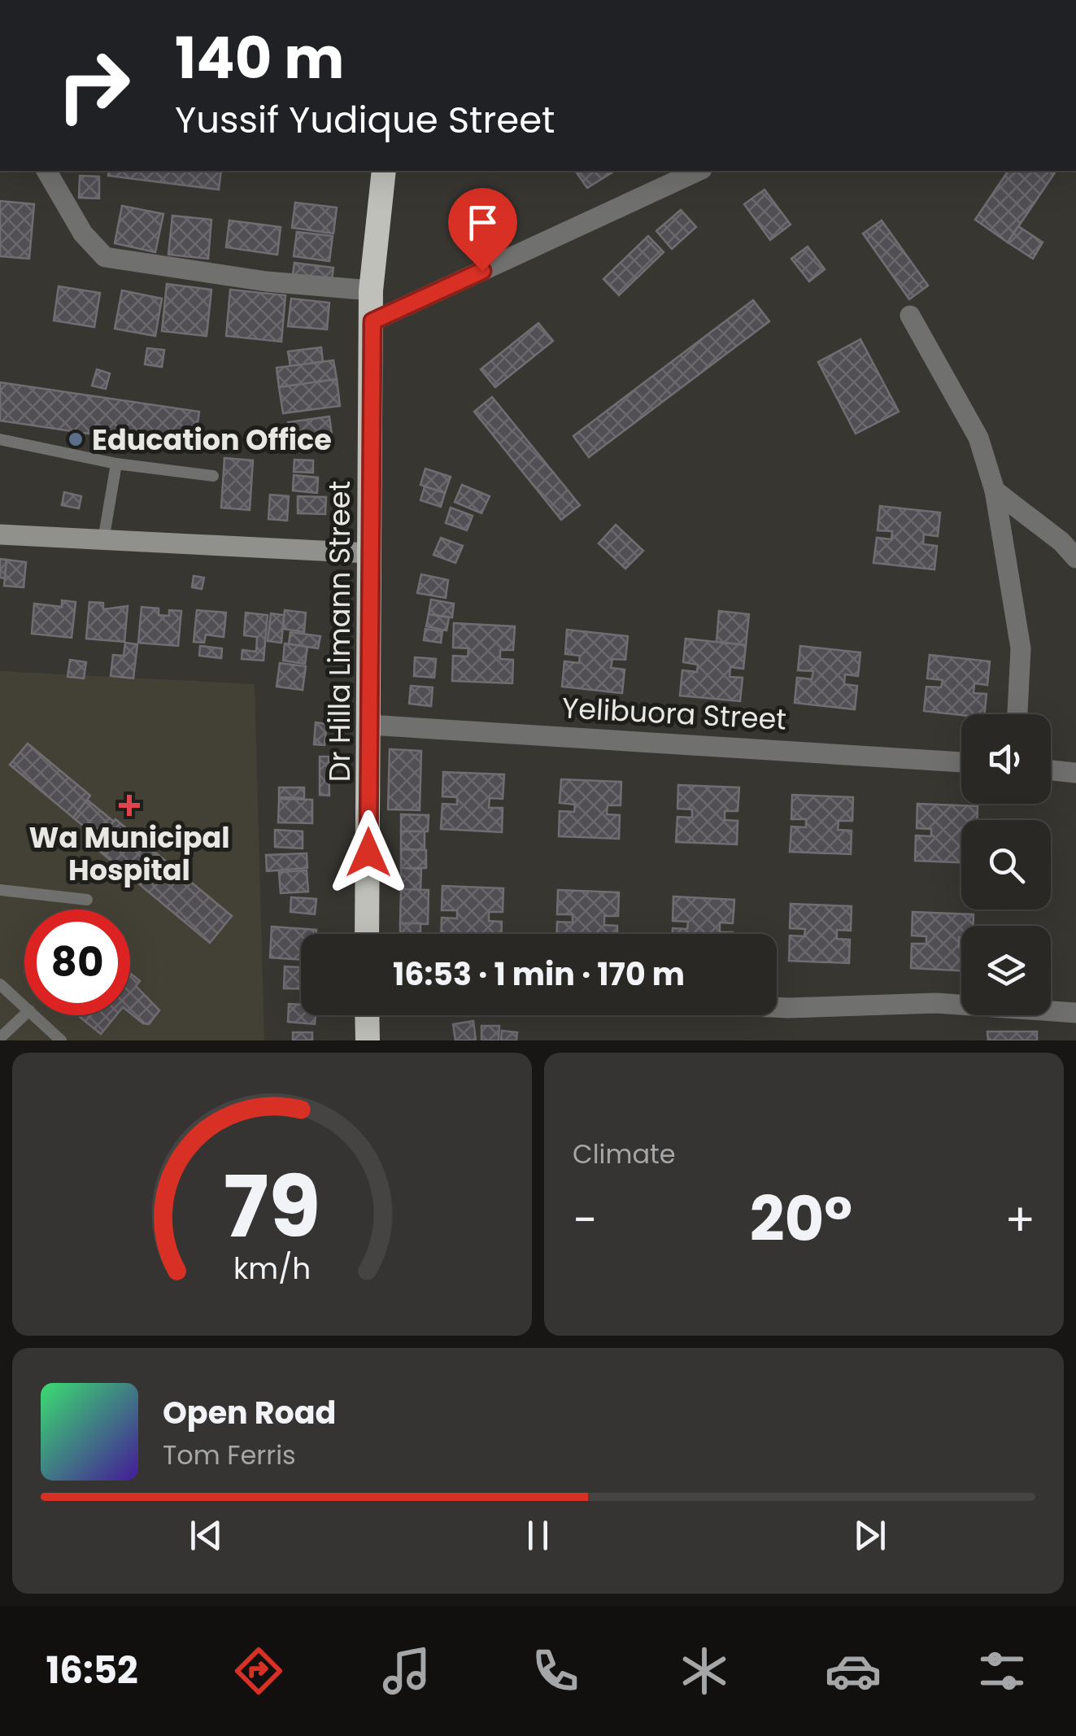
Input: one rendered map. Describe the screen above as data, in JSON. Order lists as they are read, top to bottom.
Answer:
{
  "streets": {
    "highway": ["Dr Hilla Limann Street"],
    "street": ["Yelibuora Street"]
  },
  "crossings": [
    ["Dr Hilla Limann Street", "Yelibuora Street"]
  ],
  "places": {
    "other": ["Education Office"],
    "health": ["Wa Municipal Hospital"]
  },
  "page": {
    "turn": ["140 m", "Yussif Yudique Street"],
    "limit": "80",
    "trip": "16:53 · 1 min · 170 m",
    "tile": "Climate",
    "heat": ["−", "20°", "+"],
    "song": ["Open Road", "Tom Ferris"],
    "tabs": "16:52",
    "gauge": ["79", "km/h"]
  }
}
